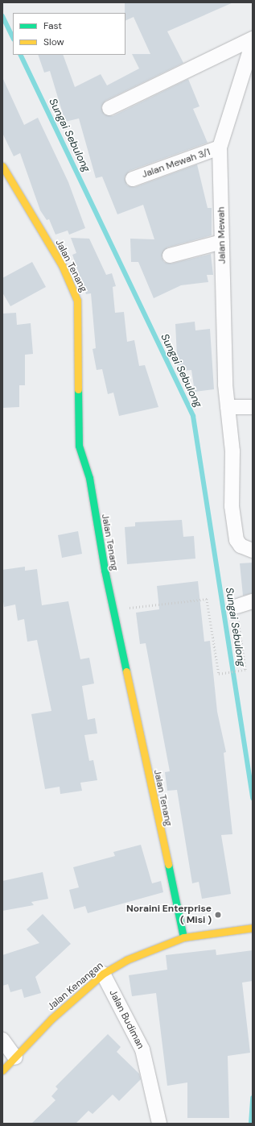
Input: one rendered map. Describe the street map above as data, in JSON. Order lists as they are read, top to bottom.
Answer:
{
  "streets": {
    "street": [
      "Jalan Mewah 3/1",
      "Jalan Mewah",
      "Jalan Tenang",
      "Jalan Kenangan",
      "Jalan Budiman"
    ]
  },
  "crossings": [
    ["Jalan Mewah 3/1", "Jalan Mewah"],
    ["Jalan Tenang", "Jalan Kenangan"],
    ["Jalan Kenangan", "Jalan Budiman"]
  ],
  "water": ["Sungai Sebulong"],
  "places": ["Noraini Enterprise ( Misi )"],
  "legend": ["Fast", "Slow"]
}
